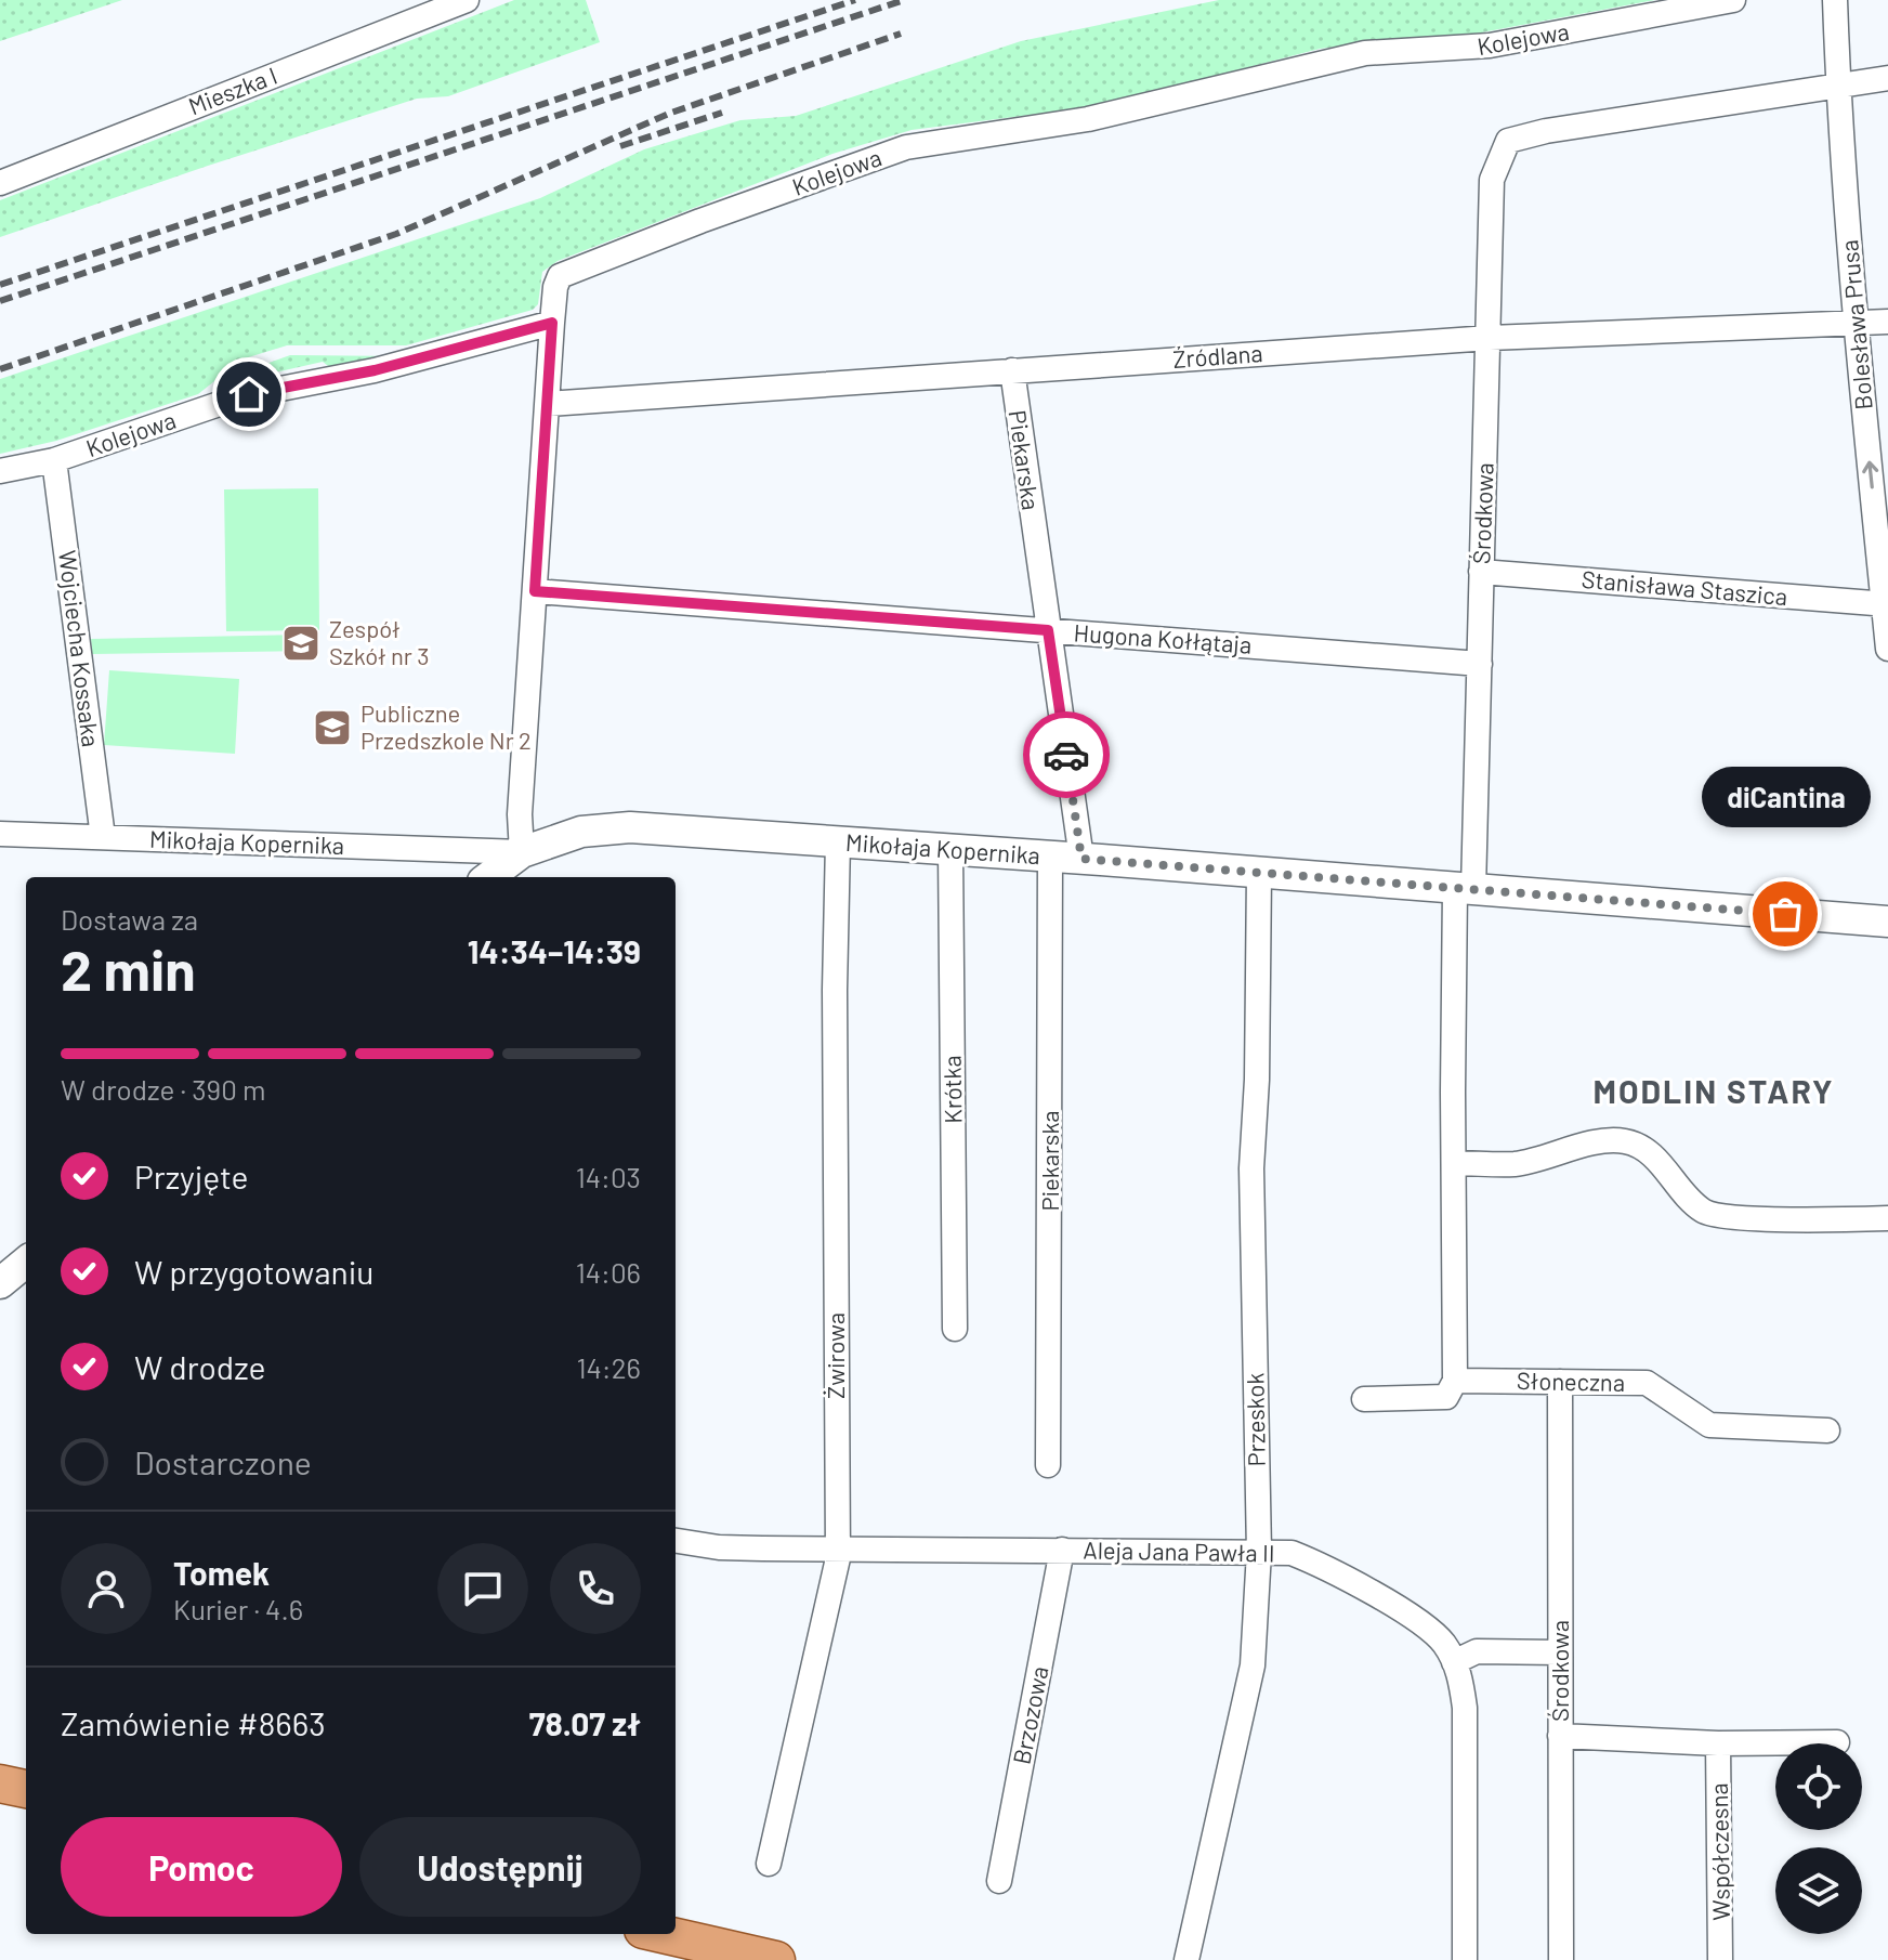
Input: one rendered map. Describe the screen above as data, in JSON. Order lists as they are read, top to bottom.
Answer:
{
  "streets": {
    "street": [
      "Kolejowa",
      "Mieszka I",
      "Bolesława Prusa",
      "Źródlana",
      "Piekarska",
      "Środkowa",
      "Stanisława Staszica",
      "Hugona Kołłątaja",
      "Wojciecha Kossaka",
      "Mikołaja Kopernika",
      "Krótka",
      "Żwirowa",
      "Słoneczna",
      "Przeskok",
      "Aleja Jana Pawła II",
      "Brzozowa",
      "Współczesna"
    ]
  },
  "crossings": [
    ["Kolejowa", "Wojciecha Kossaka"],
    ["Bolesława Prusa", "Źródlana"],
    ["Bolesława Prusa", "Środkowa"],
    ["Bolesława Prusa", "Stanisława Staszica"],
    ["Źródlana", "Piekarska"],
    ["Źródlana", "Środkowa"],
    ["Piekarska", "Hugona Kołłątaja"],
    ["Piekarska", "Mikołaja Kopernika"],
    ["Środkowa", "Stanisława Staszica"],
    ["Środkowa", "Hugona Kołłątaja"],
    ["Środkowa", "Mikołaja Kopernika"],
    ["Środkowa", "Słoneczna"],
    ["Wojciecha Kossaka", "Mikołaja Kopernika"],
    ["Mikołaja Kopernika", "Krótka"],
    ["Mikołaja Kopernika", "Żwirowa"],
    ["Mikołaja Kopernika", "Przeskok"],
    ["Żwirowa", "Aleja Jana Pawła II"],
    ["Przeskok", "Aleja Jana Pawła II"],
    ["Aleja Jana Pawła II", "Brzozowa"]
  ],
  "one_way": ["Bolesława Prusa"],
  "districts": ["MODLIN STARY"],
  "places": {
    "school or university": ["Zespół Szkół nr 3", "Publiczne Przedszkole Nr 2"],
    "other": ["diCantina"]
  },
  "page": {
    "bubble": "diCantina",
    "heading": ["2 min", "Dostawa za", "14:34–14:39"],
    "panel": [
      "Tomek",
      "Kurier · 4.6",
      "Zamówienie #8663",
      "78.07 zł"
    ],
    "bar": "W drodze · 390 m",
    "list": [
      ["Przyjęte", "14:03"],
      ["W przygotowaniu", "14:06"],
      ["W drodze", "14:26"],
      "Dostarczone"
    ],
    "buttons": ["Pomoc", "Udostępnij"]
  }
}
